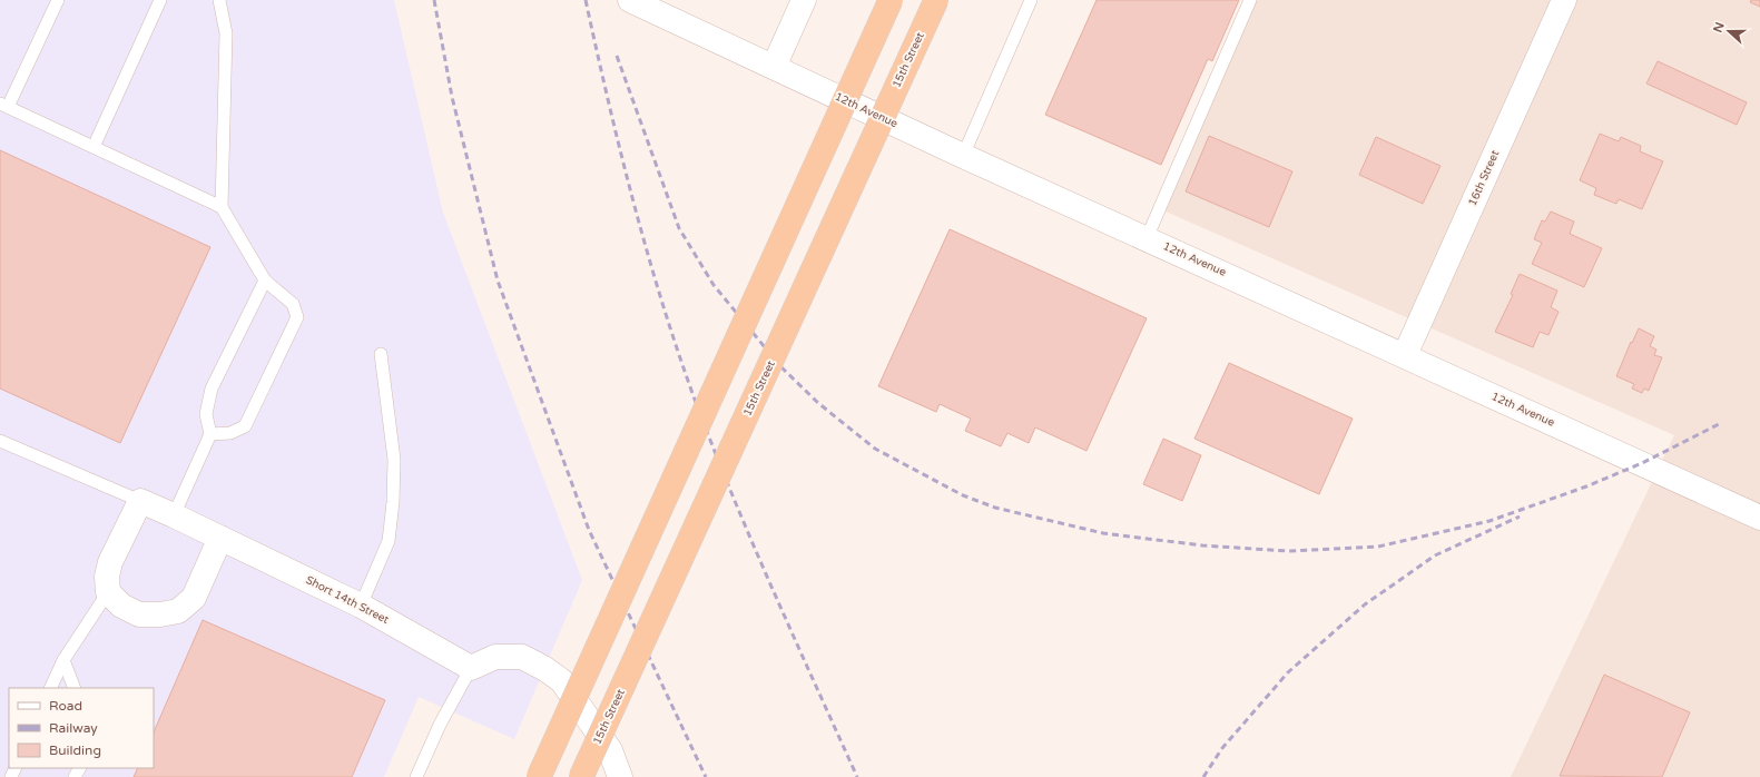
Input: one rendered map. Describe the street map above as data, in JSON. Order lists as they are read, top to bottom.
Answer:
{
  "streets": {
    "main road": ["15th Street"],
    "street": ["12th Avenue", "16th Street", "Short 14th Street"]
  },
  "crossings": [
    ["12th Avenue", "16th Street"]
  ],
  "legend": ["Road", "Railway", "Building"],
  "north": "left"
}
